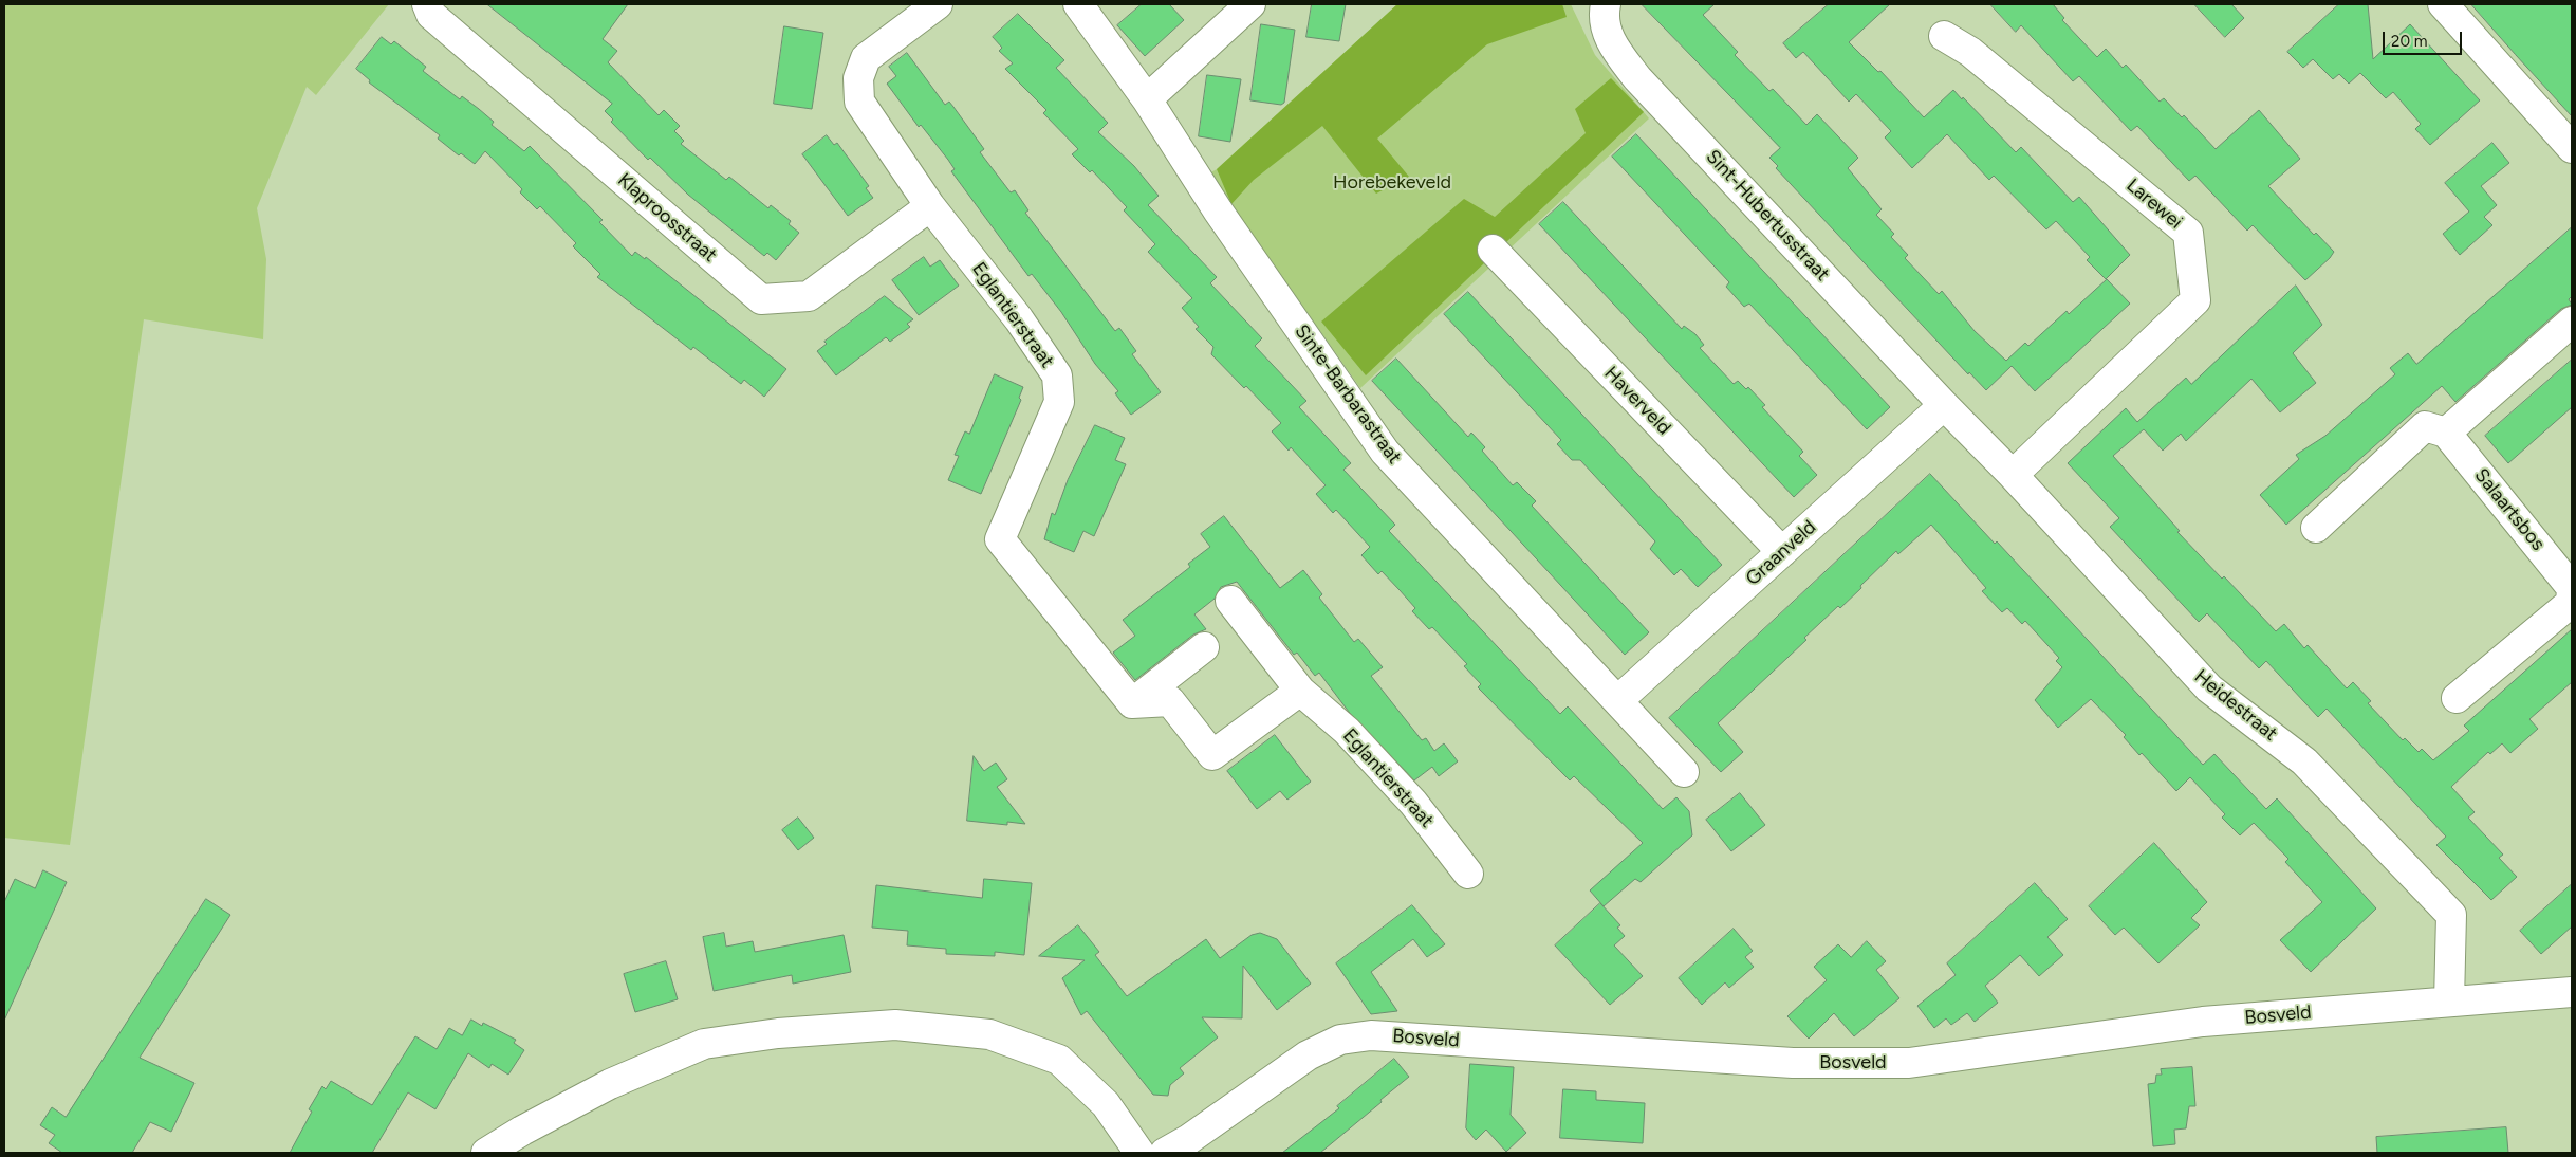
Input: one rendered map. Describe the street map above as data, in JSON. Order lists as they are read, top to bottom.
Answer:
{
  "streets": {
    "street": [
      "Larewei",
      "Sint-Hubertusstraat",
      "Klaproosstraat",
      "Eglantierstraat",
      "Sinte-Barbarastraat",
      "Haverveld",
      "Salaartsbos",
      "Graanveld",
      "Heidestraat",
      "Bosveld"
    ]
  },
  "crossings": [
    ["Larewei", "Heidestraat"],
    ["Sint-Hubertusstraat", "Graanveld"],
    ["Sint-Hubertusstraat", "Heidestraat"],
    ["Klaproosstraat", "Eglantierstraat"],
    ["Sinte-Barbarastraat", "Graanveld"],
    ["Haverveld", "Graanveld"],
    ["Graanveld", "Heidestraat"],
    ["Heidestraat", "Bosveld"]
  ],
  "parks": ["Horebekeveld"],
  "scale_bar": "20 m"
}
